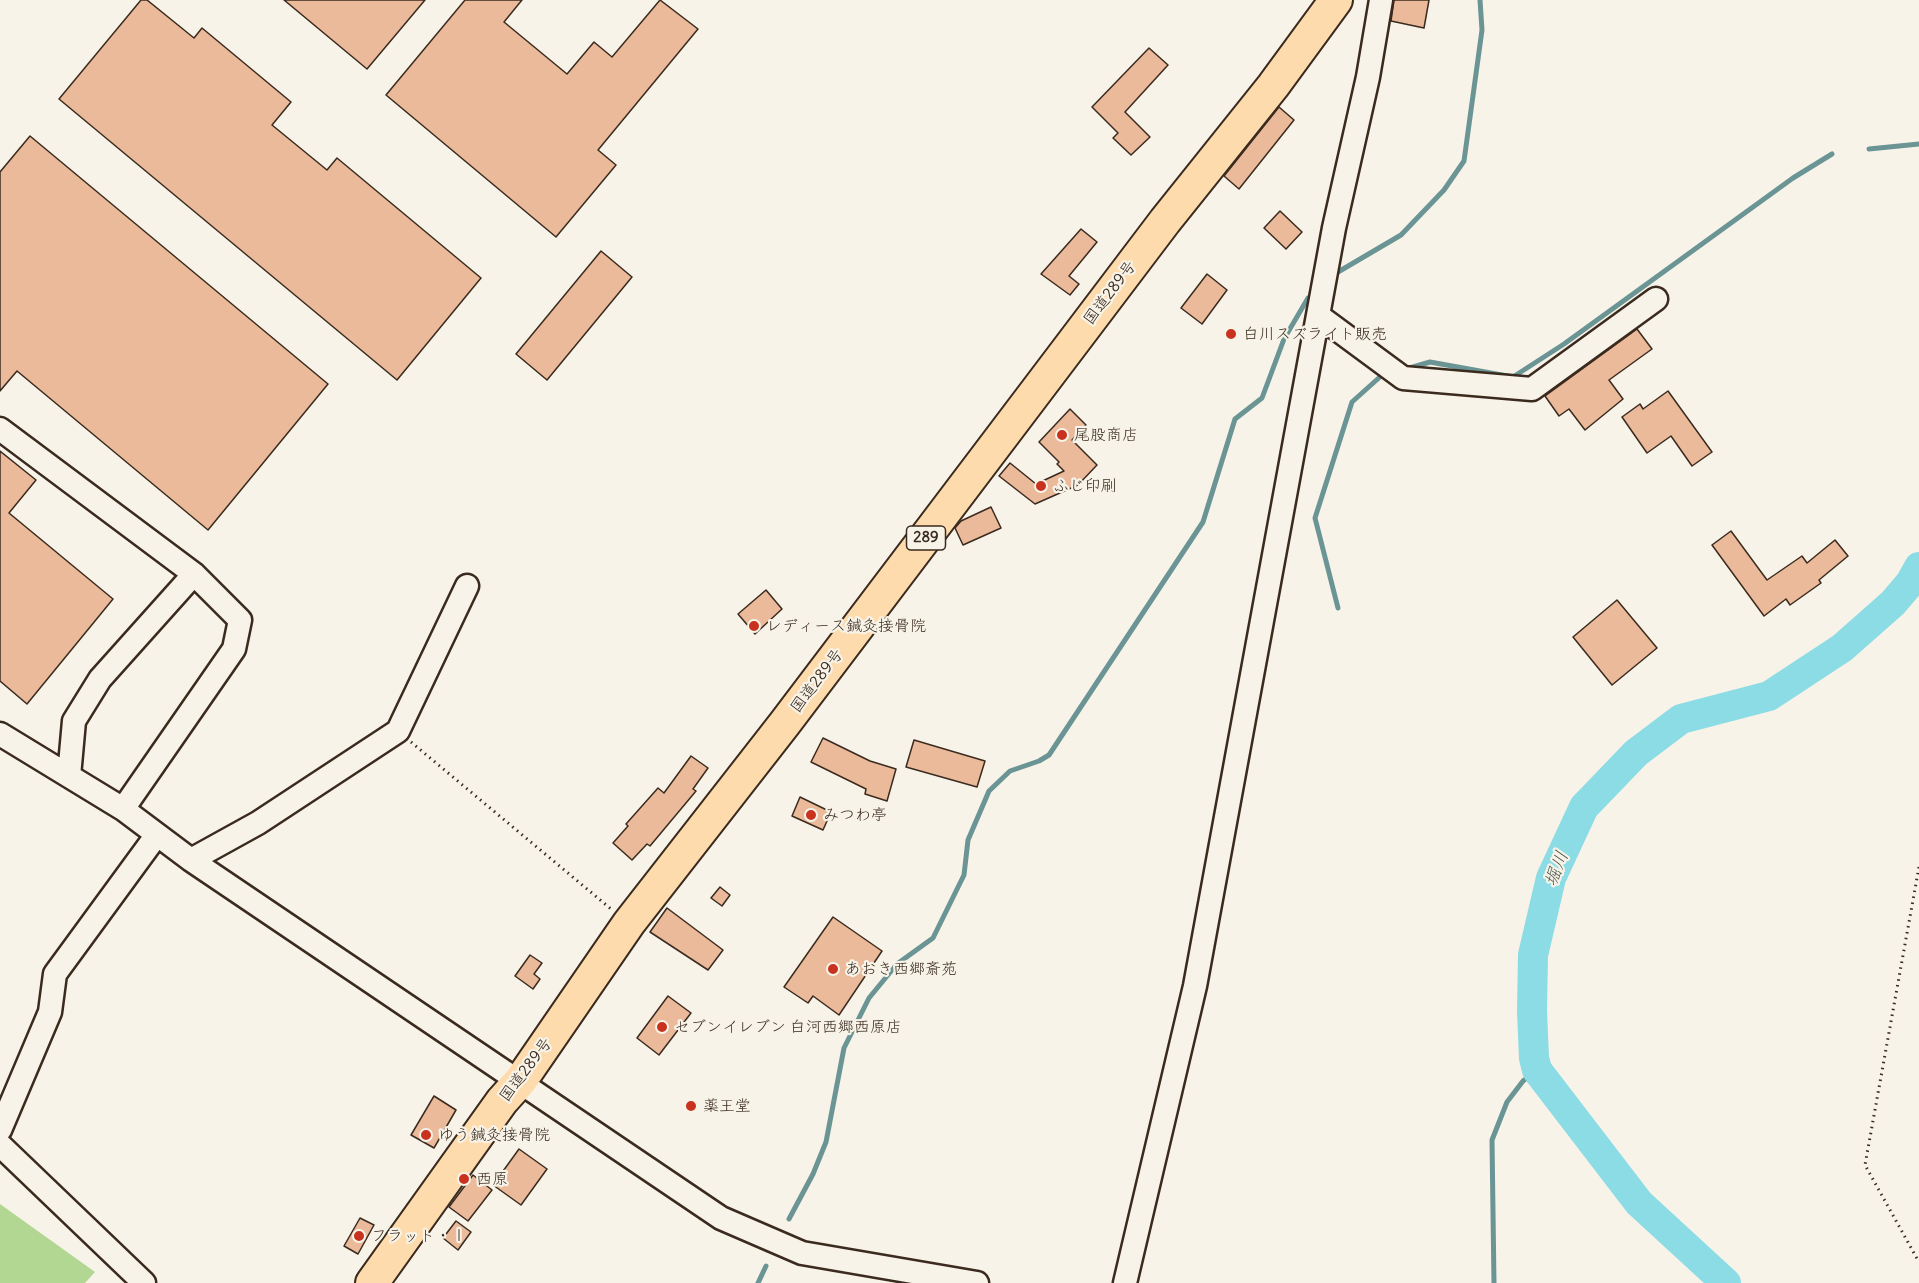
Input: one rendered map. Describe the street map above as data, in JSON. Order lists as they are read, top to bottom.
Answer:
{
  "streets": {
    "highway": ["国道289号", "289"]
  },
  "water": ["堀川"],
  "places": [
    "白川スズライト販売",
    "尾股商店",
    "ふじ印刷",
    "レディース鍼灸接骨院",
    "みつわ亭",
    "あおき西郷斎苑",
    "セブンイレブン 白河西郷西原店",
    "薬王堂",
    "ゆう鍼灸接骨院",
    "西原",
    "フラット・Ⅰ"
  ]
}
